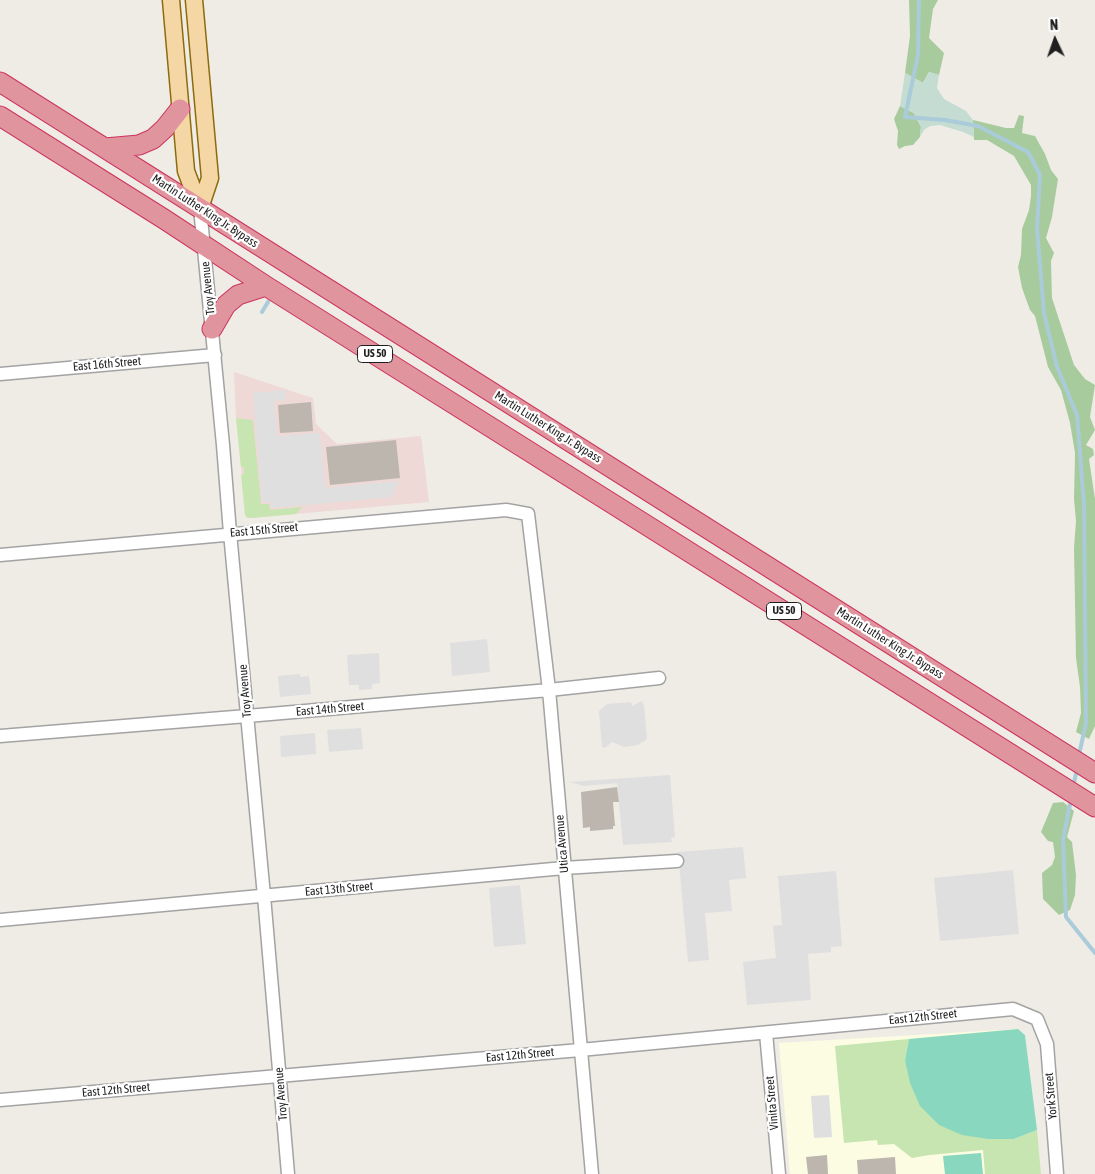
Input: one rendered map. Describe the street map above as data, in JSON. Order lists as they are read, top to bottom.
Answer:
{
  "streets": {
    "highway": ["Martin Luther King Jr. Bypass", "US 50"],
    "main road": ["Troy Avenue"],
    "street": [
      "East 16th Street",
      "East 15th Street",
      "East 14th Street",
      "Utica Avenue",
      "East 13th Street",
      "East 12th Street",
      "York Street",
      "Vinita Street"
    ]
  },
  "crossings": [
    ["Martin Luther King Jr. Bypass", "Troy Avenue"],
    ["Troy Avenue", "US 50"],
    ["Troy Avenue", "East 16th Street"],
    ["Troy Avenue", "East 15th Street"],
    ["Troy Avenue", "East 14th Street"],
    ["Troy Avenue", "East 13th Street"],
    ["Troy Avenue", "East 12th Street"],
    ["East 15th Street", "Utica Avenue"],
    ["East 14th Street", "Utica Avenue"],
    ["Utica Avenue", "East 13th Street"],
    ["Utica Avenue", "East 12th Street"],
    ["East 12th Street", "York Street"],
    ["East 12th Street", "Vinita Street"]
  ],
  "north": "top"
}
